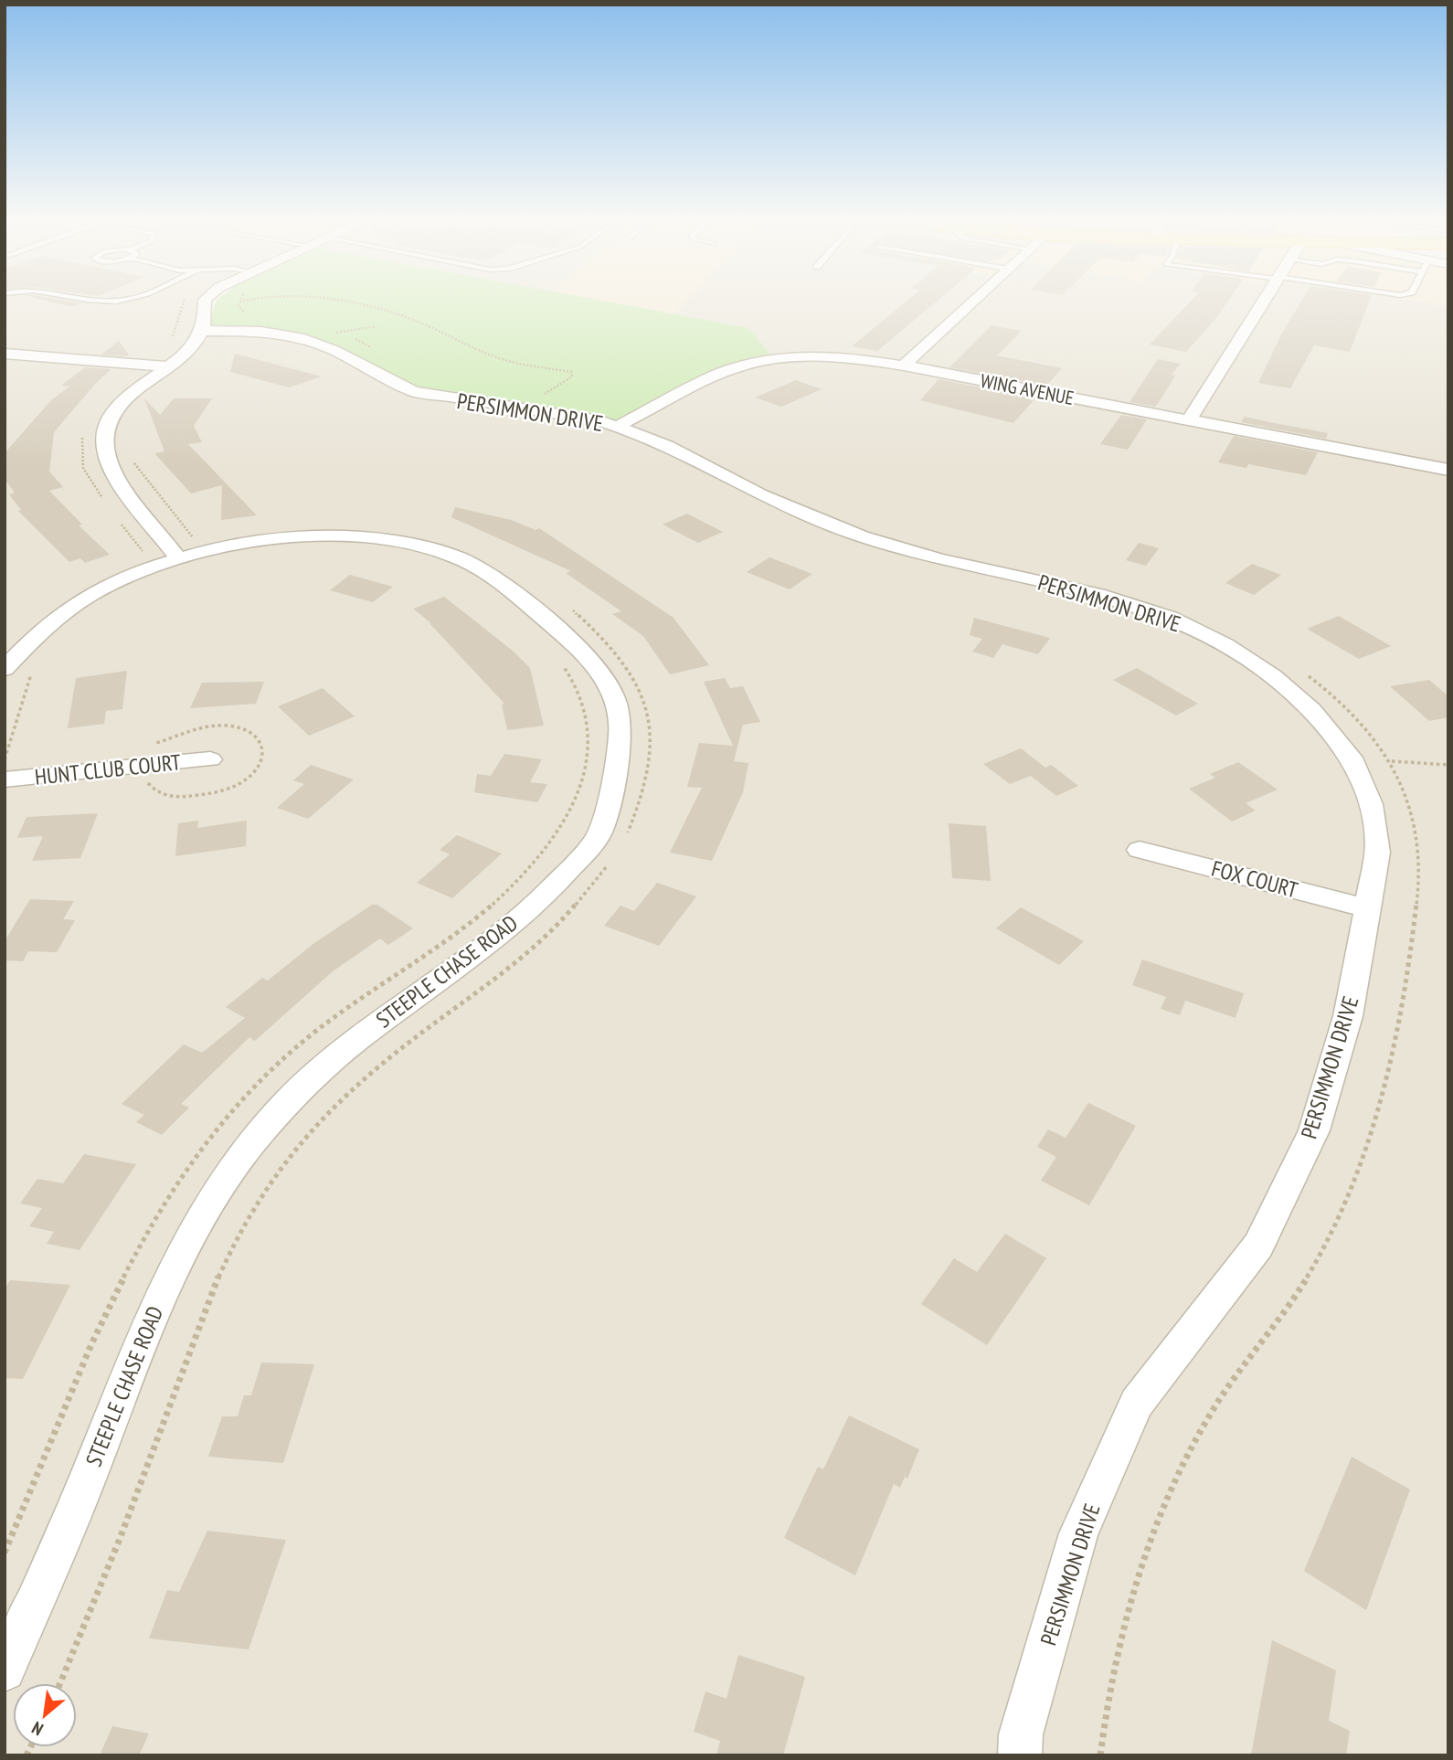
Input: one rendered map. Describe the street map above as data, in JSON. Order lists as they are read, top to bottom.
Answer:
{
  "streets": {
    "street": [
      "WING AVENUE",
      "PERSIMMON DRIVE",
      "HUNT CLUB COURT",
      "FOX COURT",
      "STEEPLE CHASE ROAD"
    ]
  },
  "crossings": [
    ["WING AVENUE", "PERSIMMON DRIVE"],
    ["PERSIMMON DRIVE", "FOX COURT"]
  ],
  "north": "bottom left"
}
